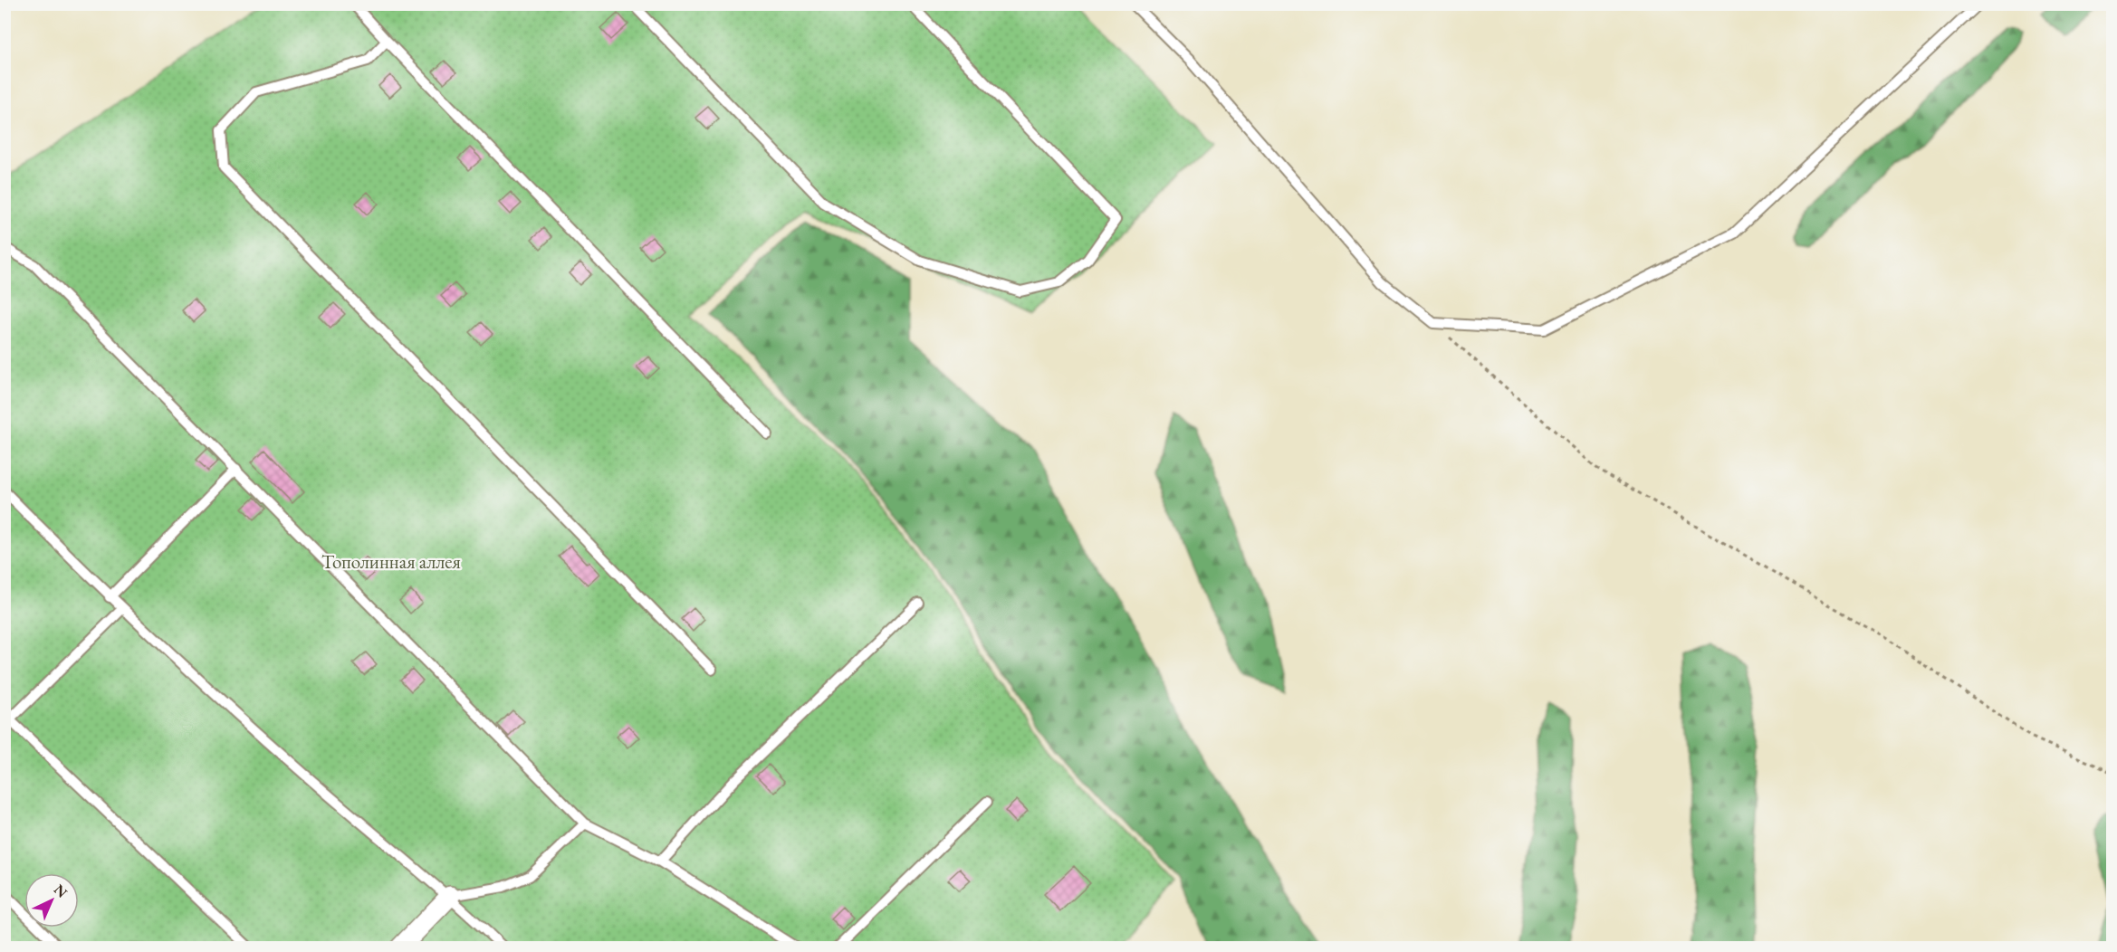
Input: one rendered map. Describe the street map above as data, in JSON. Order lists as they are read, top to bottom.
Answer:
{
  "parks": ["Тополинная аллея"],
  "north": "top right"
}
